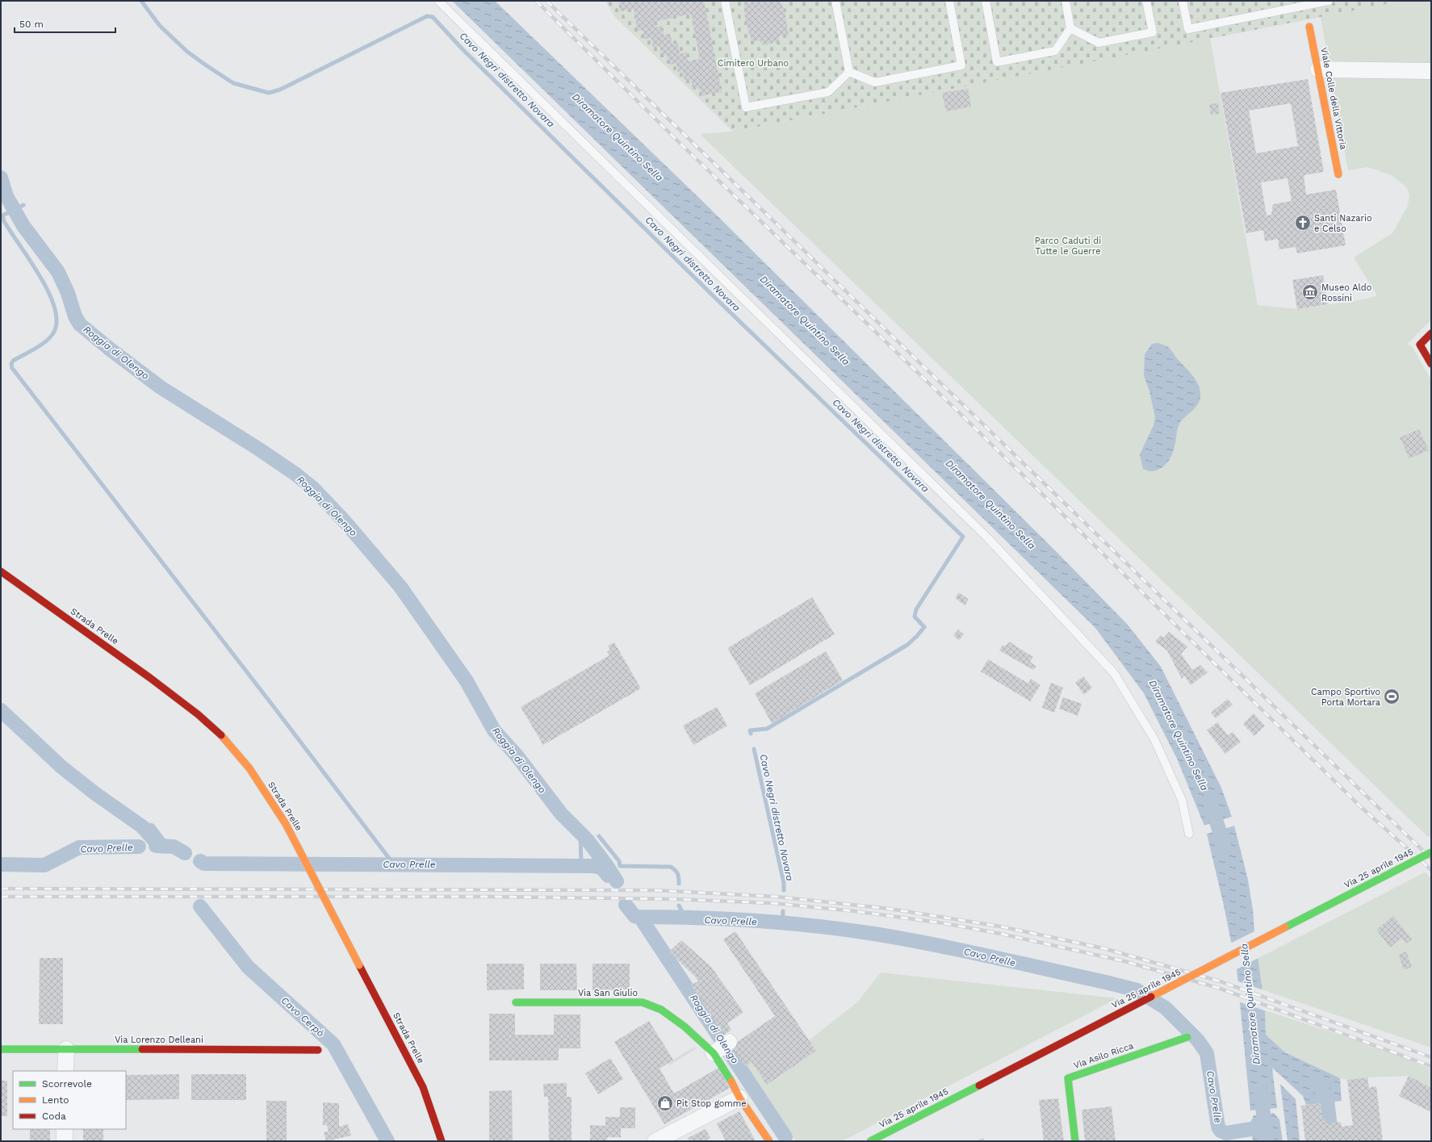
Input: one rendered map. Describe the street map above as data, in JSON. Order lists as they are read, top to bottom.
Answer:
{
  "streets": {
    "street": [
      "Viale Colle della Vittoria",
      "Strada Prelle",
      "Via 25 aprile 1945",
      "Via San Giulio",
      "Via Lorenzo Delleani",
      "Via Asilo Ricca"
    ]
  },
  "water": [
    "Cavo Negri distretto Novara",
    "Diramatore Quintino Sella",
    "Roggia di Olengo",
    "Cavo Prelle",
    "Cavo Cerpò"
  ],
  "parks": ["Cimitero Urbano", "Parco Caduti di Tutte le Guerre"],
  "places": {
    "church": ["Santi Nazario e Celso"],
    "museum": ["Museo Aldo Rossini"],
    "sports": ["Campo Sportivo Porta Mortara"],
    "shop": ["Pit Stop gomme"]
  },
  "legend": ["Scorrevole", "Lento", "Coda"],
  "scale_bar": "50 m"
}
